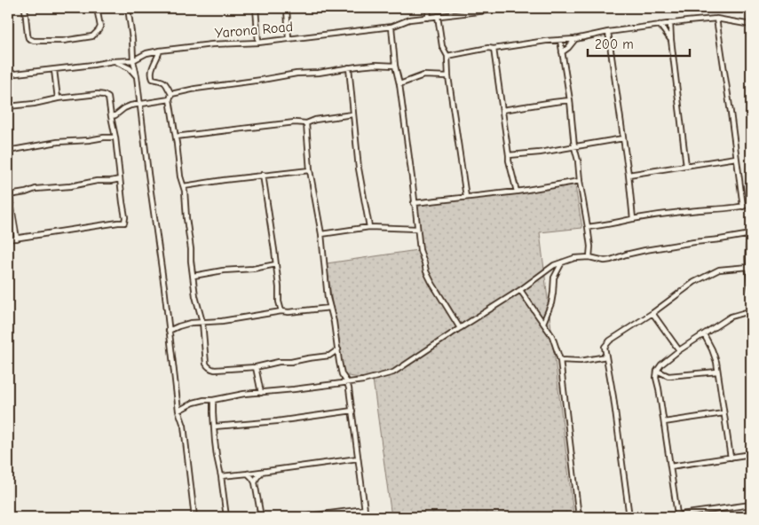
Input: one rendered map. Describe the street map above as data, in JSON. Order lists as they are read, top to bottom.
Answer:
{
  "streets": {
    "street": ["Yarona Road"]
  },
  "scale_bar": "200 m"
}
